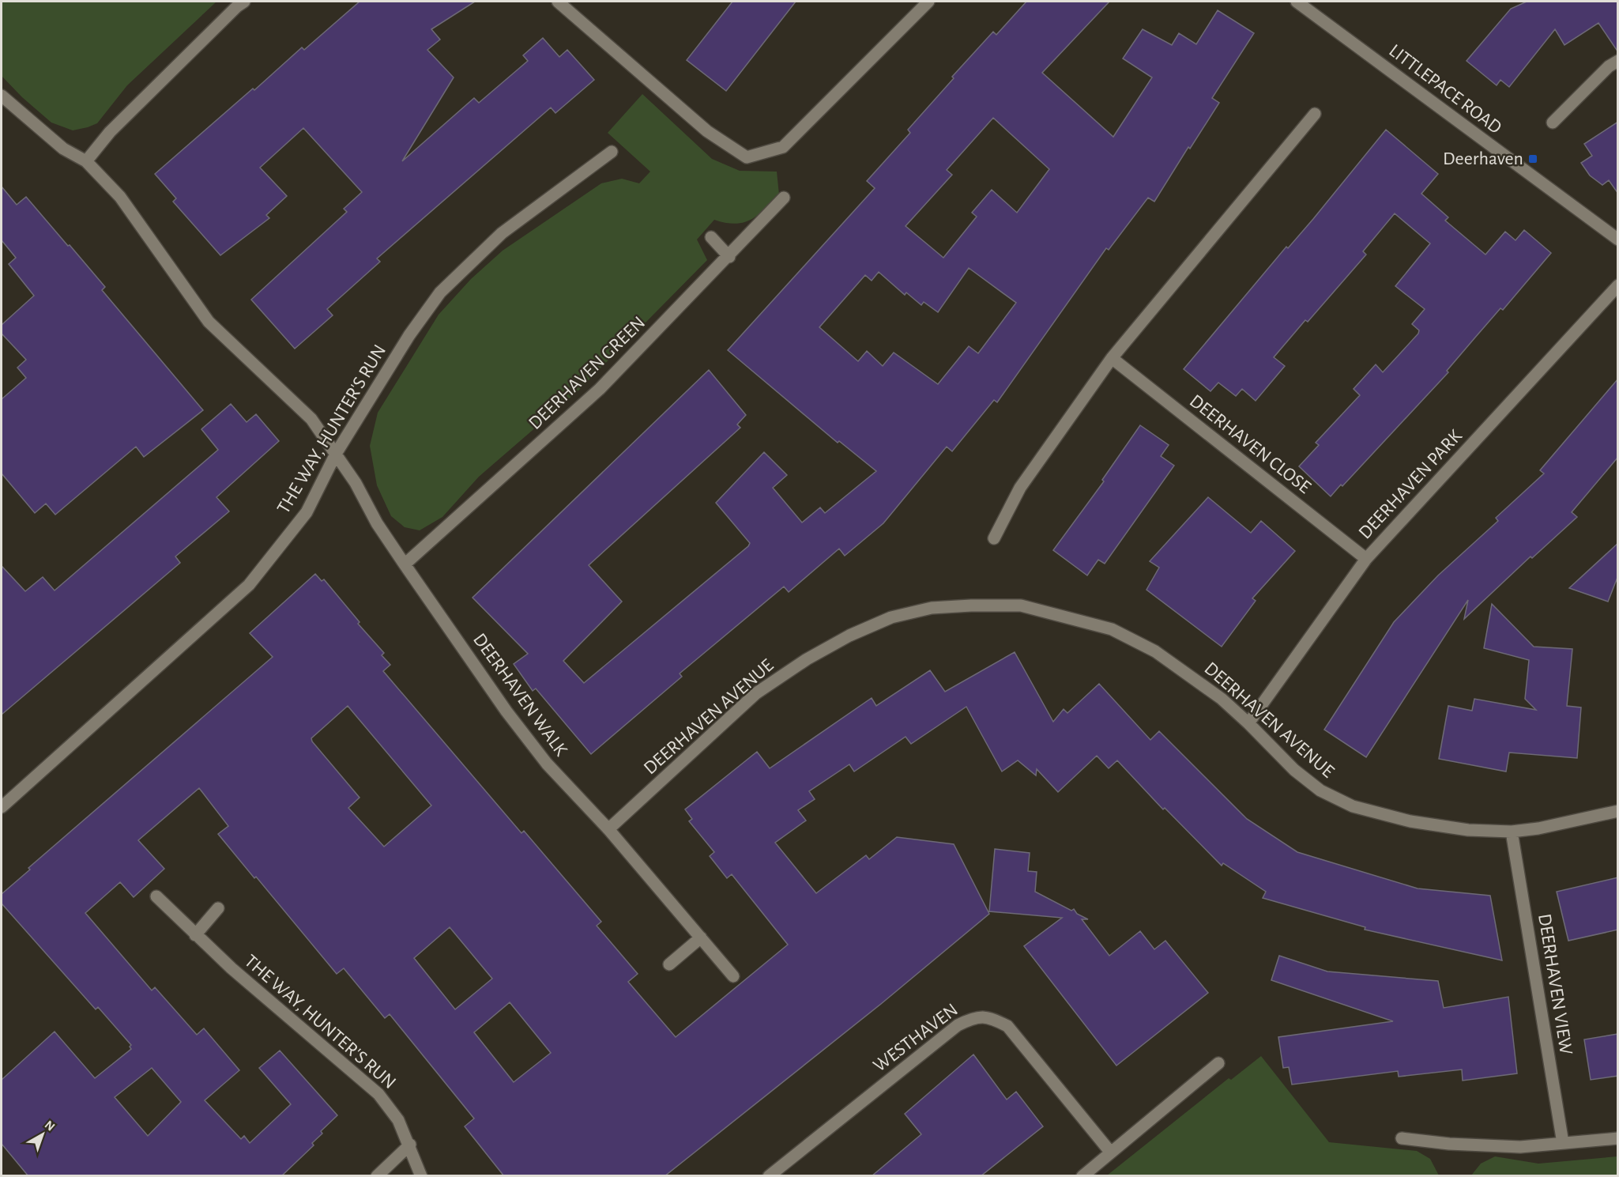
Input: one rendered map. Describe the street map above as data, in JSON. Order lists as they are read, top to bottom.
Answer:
{
  "streets": {
    "street": [
      "LITTLEPACE ROAD",
      "DEERHAVEN GREEN",
      "THE WAY, HUNTER'S RUN",
      "DEERHAVEN CLOSE",
      "DEERHAVEN PARK",
      "DEERHAVEN WALK",
      "DEERHAVEN AVENUE",
      "DEERHAVEN VIEW",
      "WESTHAVEN"
    ]
  },
  "crossings": [
    ["DEERHAVEN GREEN", "DEERHAVEN WALK"],
    ["THE WAY, HUNTER'S RUN", "DEERHAVEN WALK"],
    ["DEERHAVEN CLOSE", "DEERHAVEN PARK"],
    ["DEERHAVEN PARK", "DEERHAVEN AVENUE"],
    ["DEERHAVEN WALK", "DEERHAVEN AVENUE"],
    ["DEERHAVEN AVENUE", "DEERHAVEN VIEW"]
  ],
  "places": {
    "transit": ["Deerhaven"]
  },
  "north": "top right"
}
